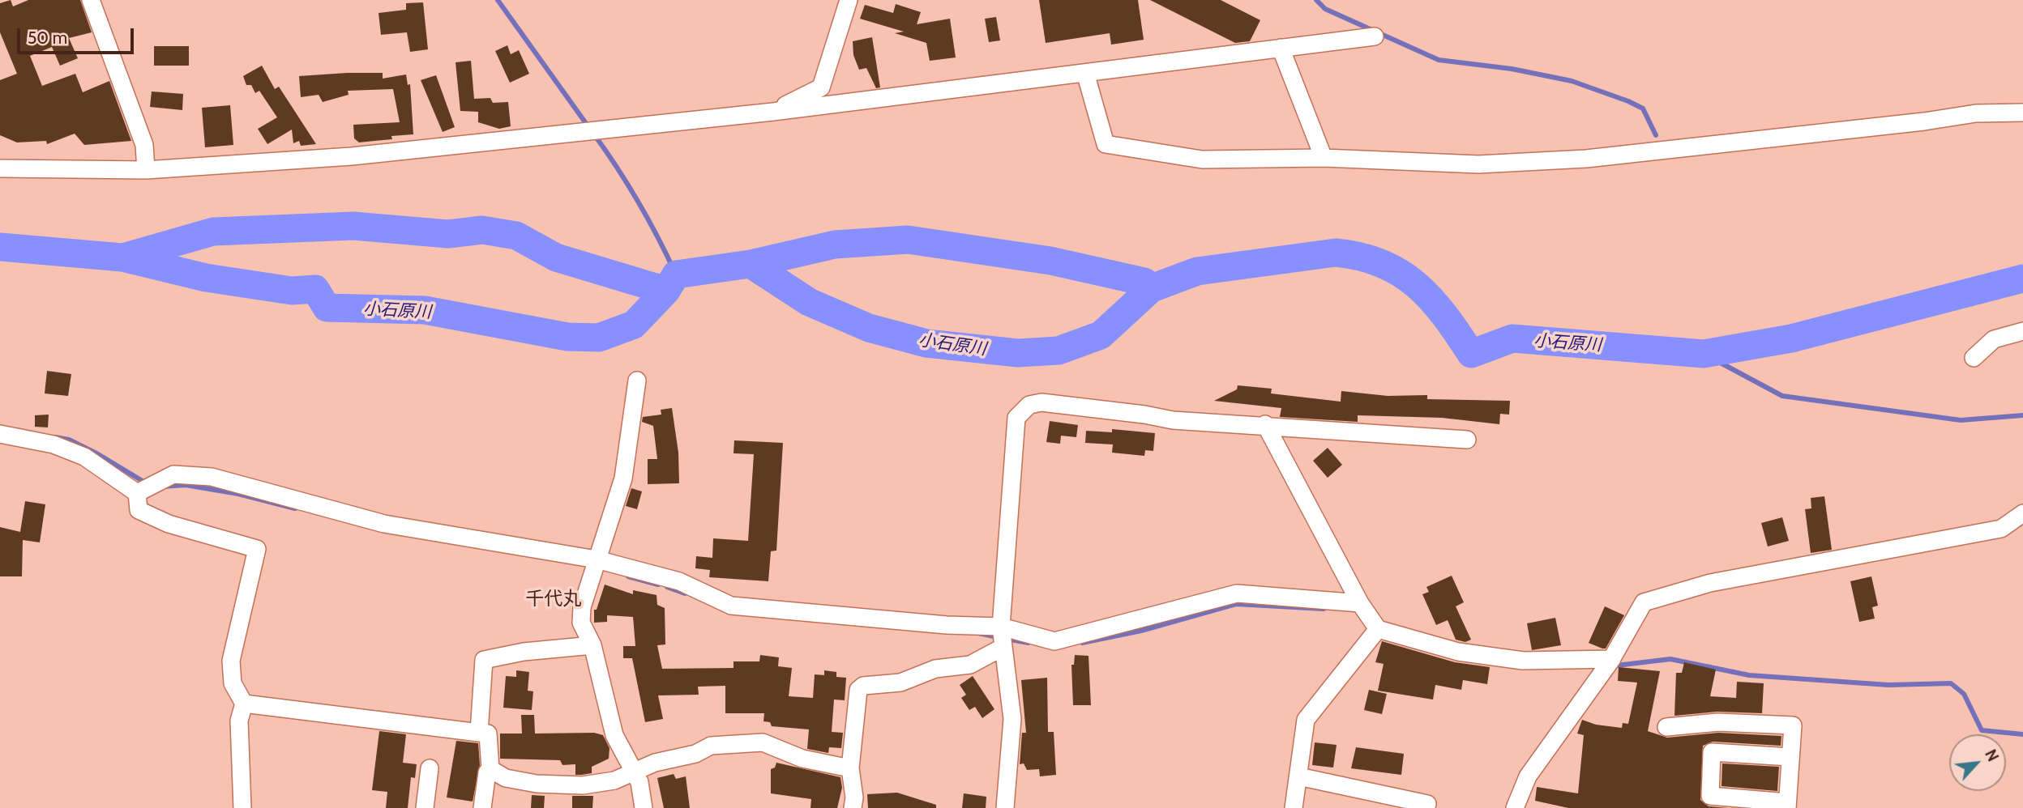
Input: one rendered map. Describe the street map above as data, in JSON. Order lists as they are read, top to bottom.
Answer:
{
  "districts": ["千代丸"],
  "water": ["小石原川"],
  "scale_bar": "50 m",
  "north": "top right"
}
